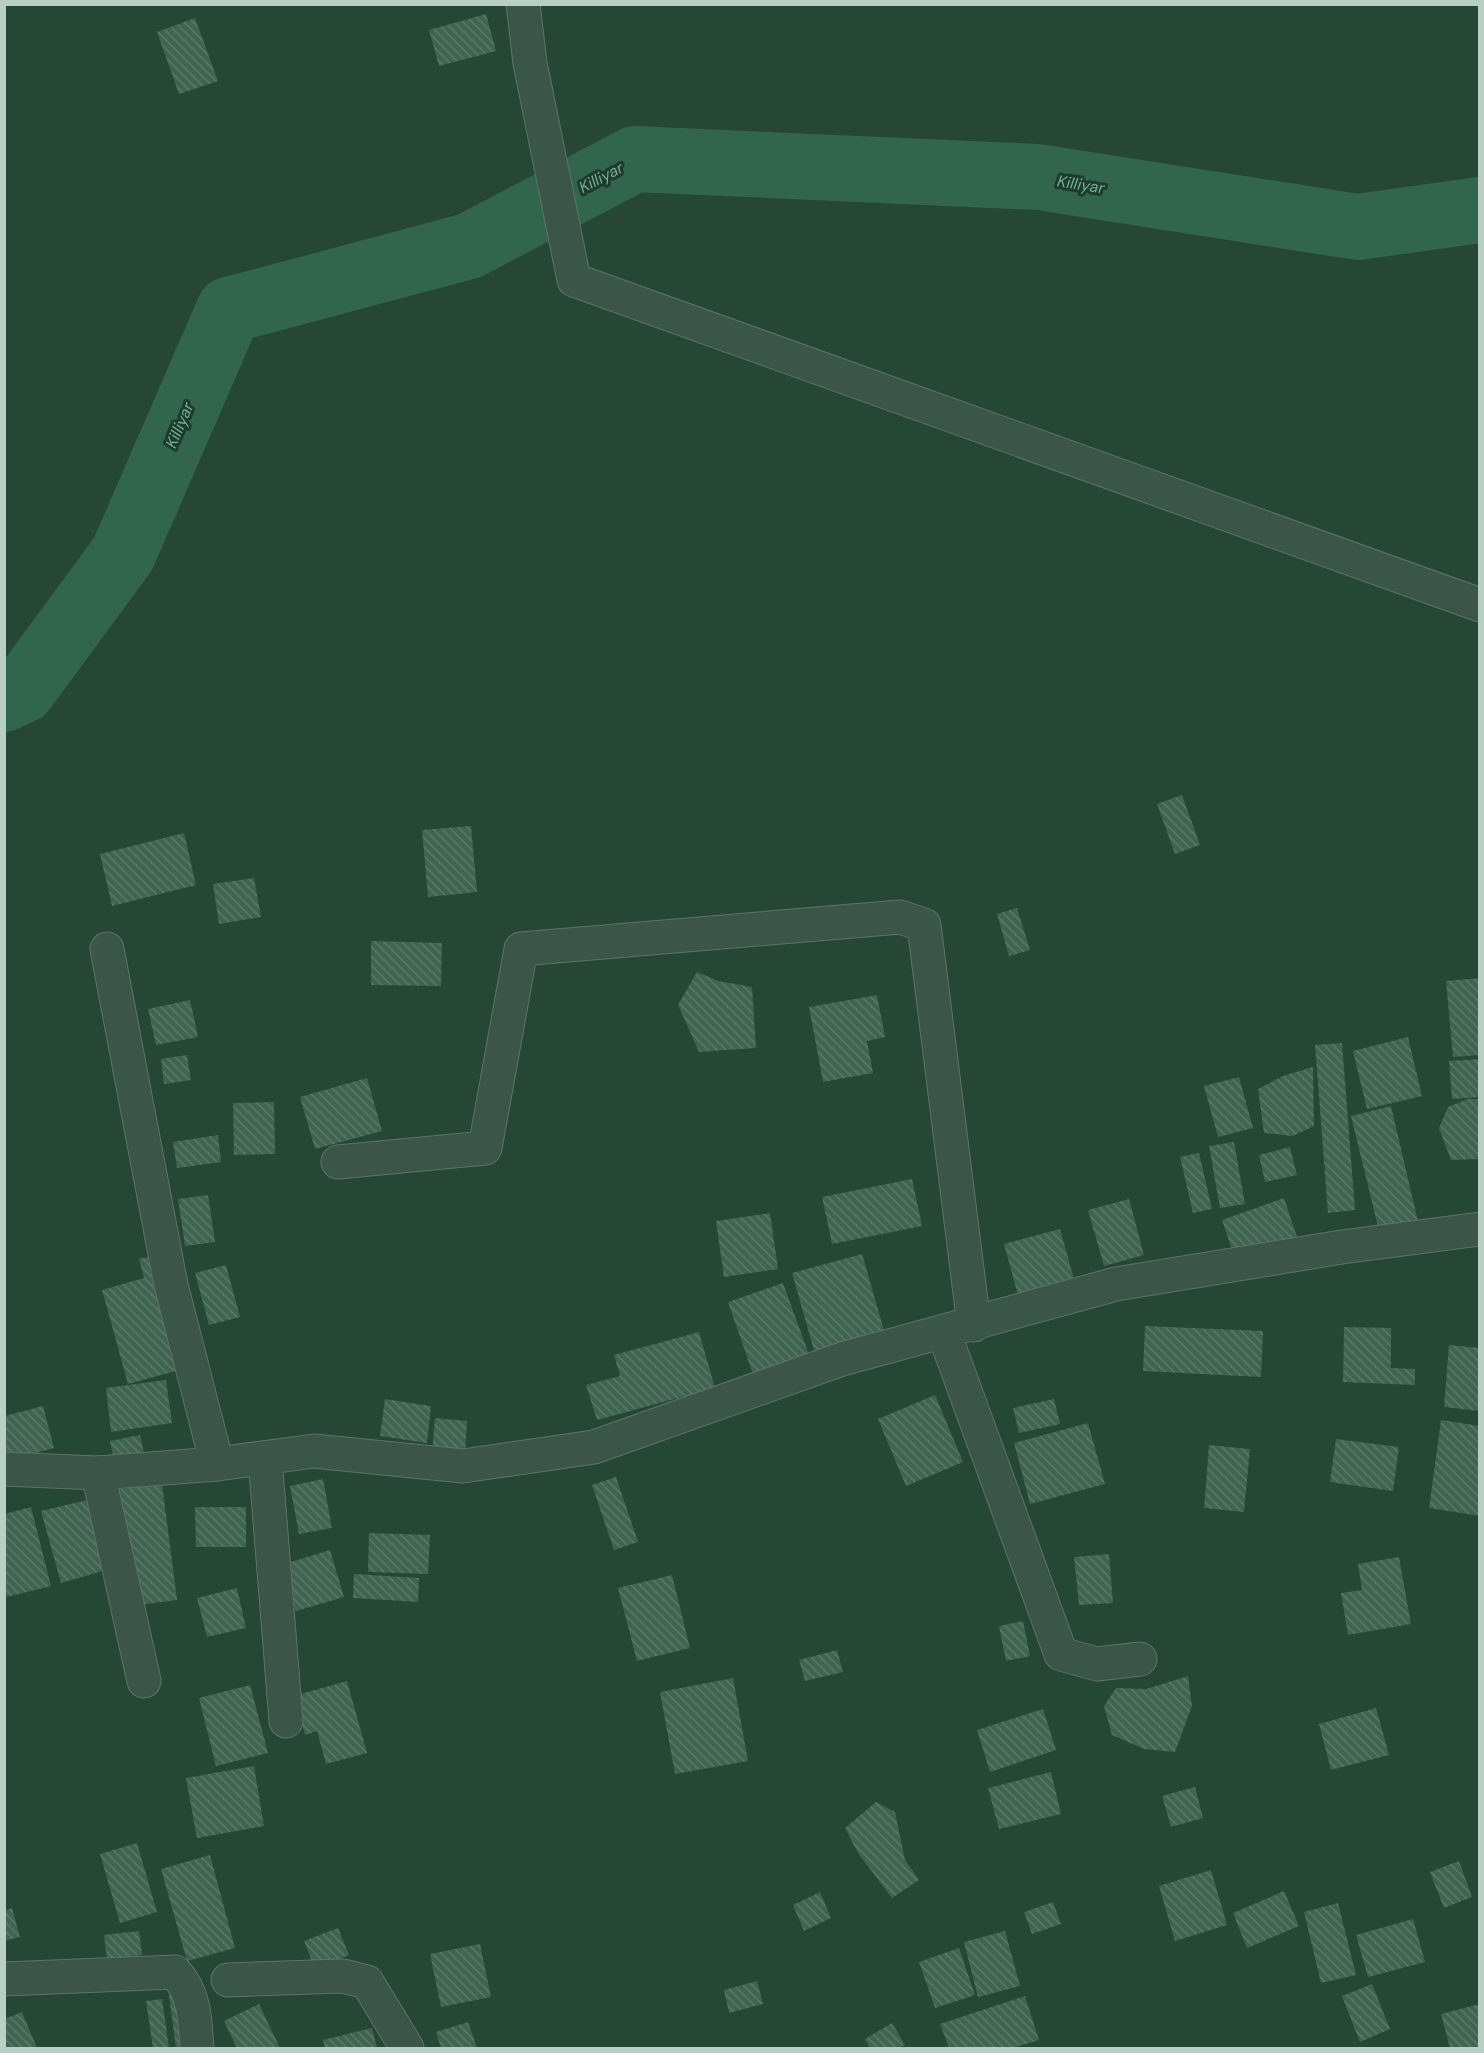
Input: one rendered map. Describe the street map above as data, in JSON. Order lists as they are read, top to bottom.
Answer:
{
  "water": ["Killiyar"]
}
